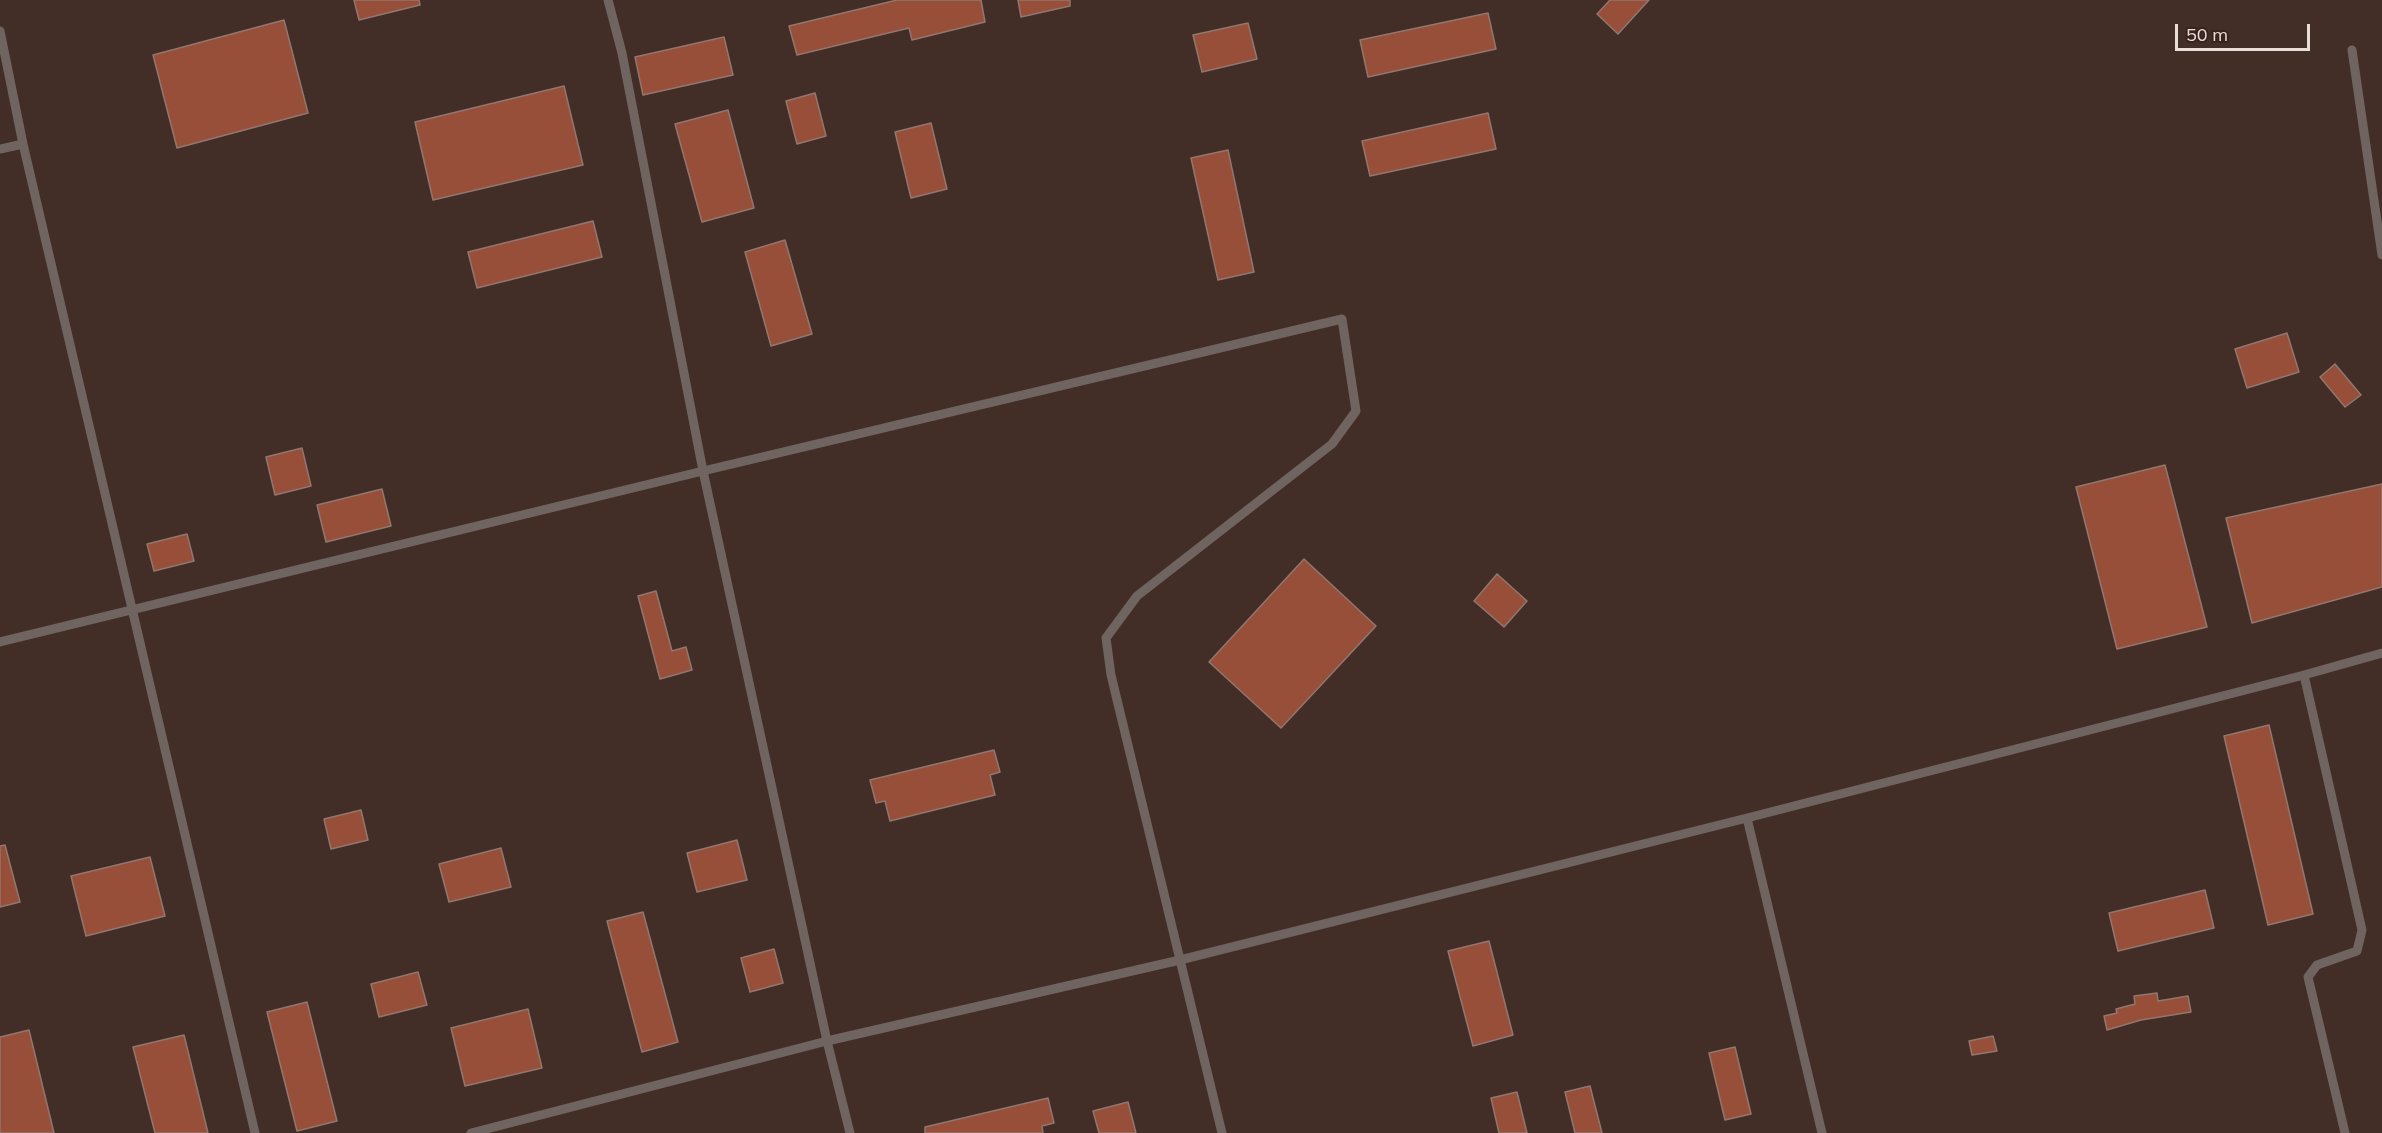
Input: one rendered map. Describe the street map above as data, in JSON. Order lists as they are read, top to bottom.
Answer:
{
  "scale_bar": "50 m"
}
